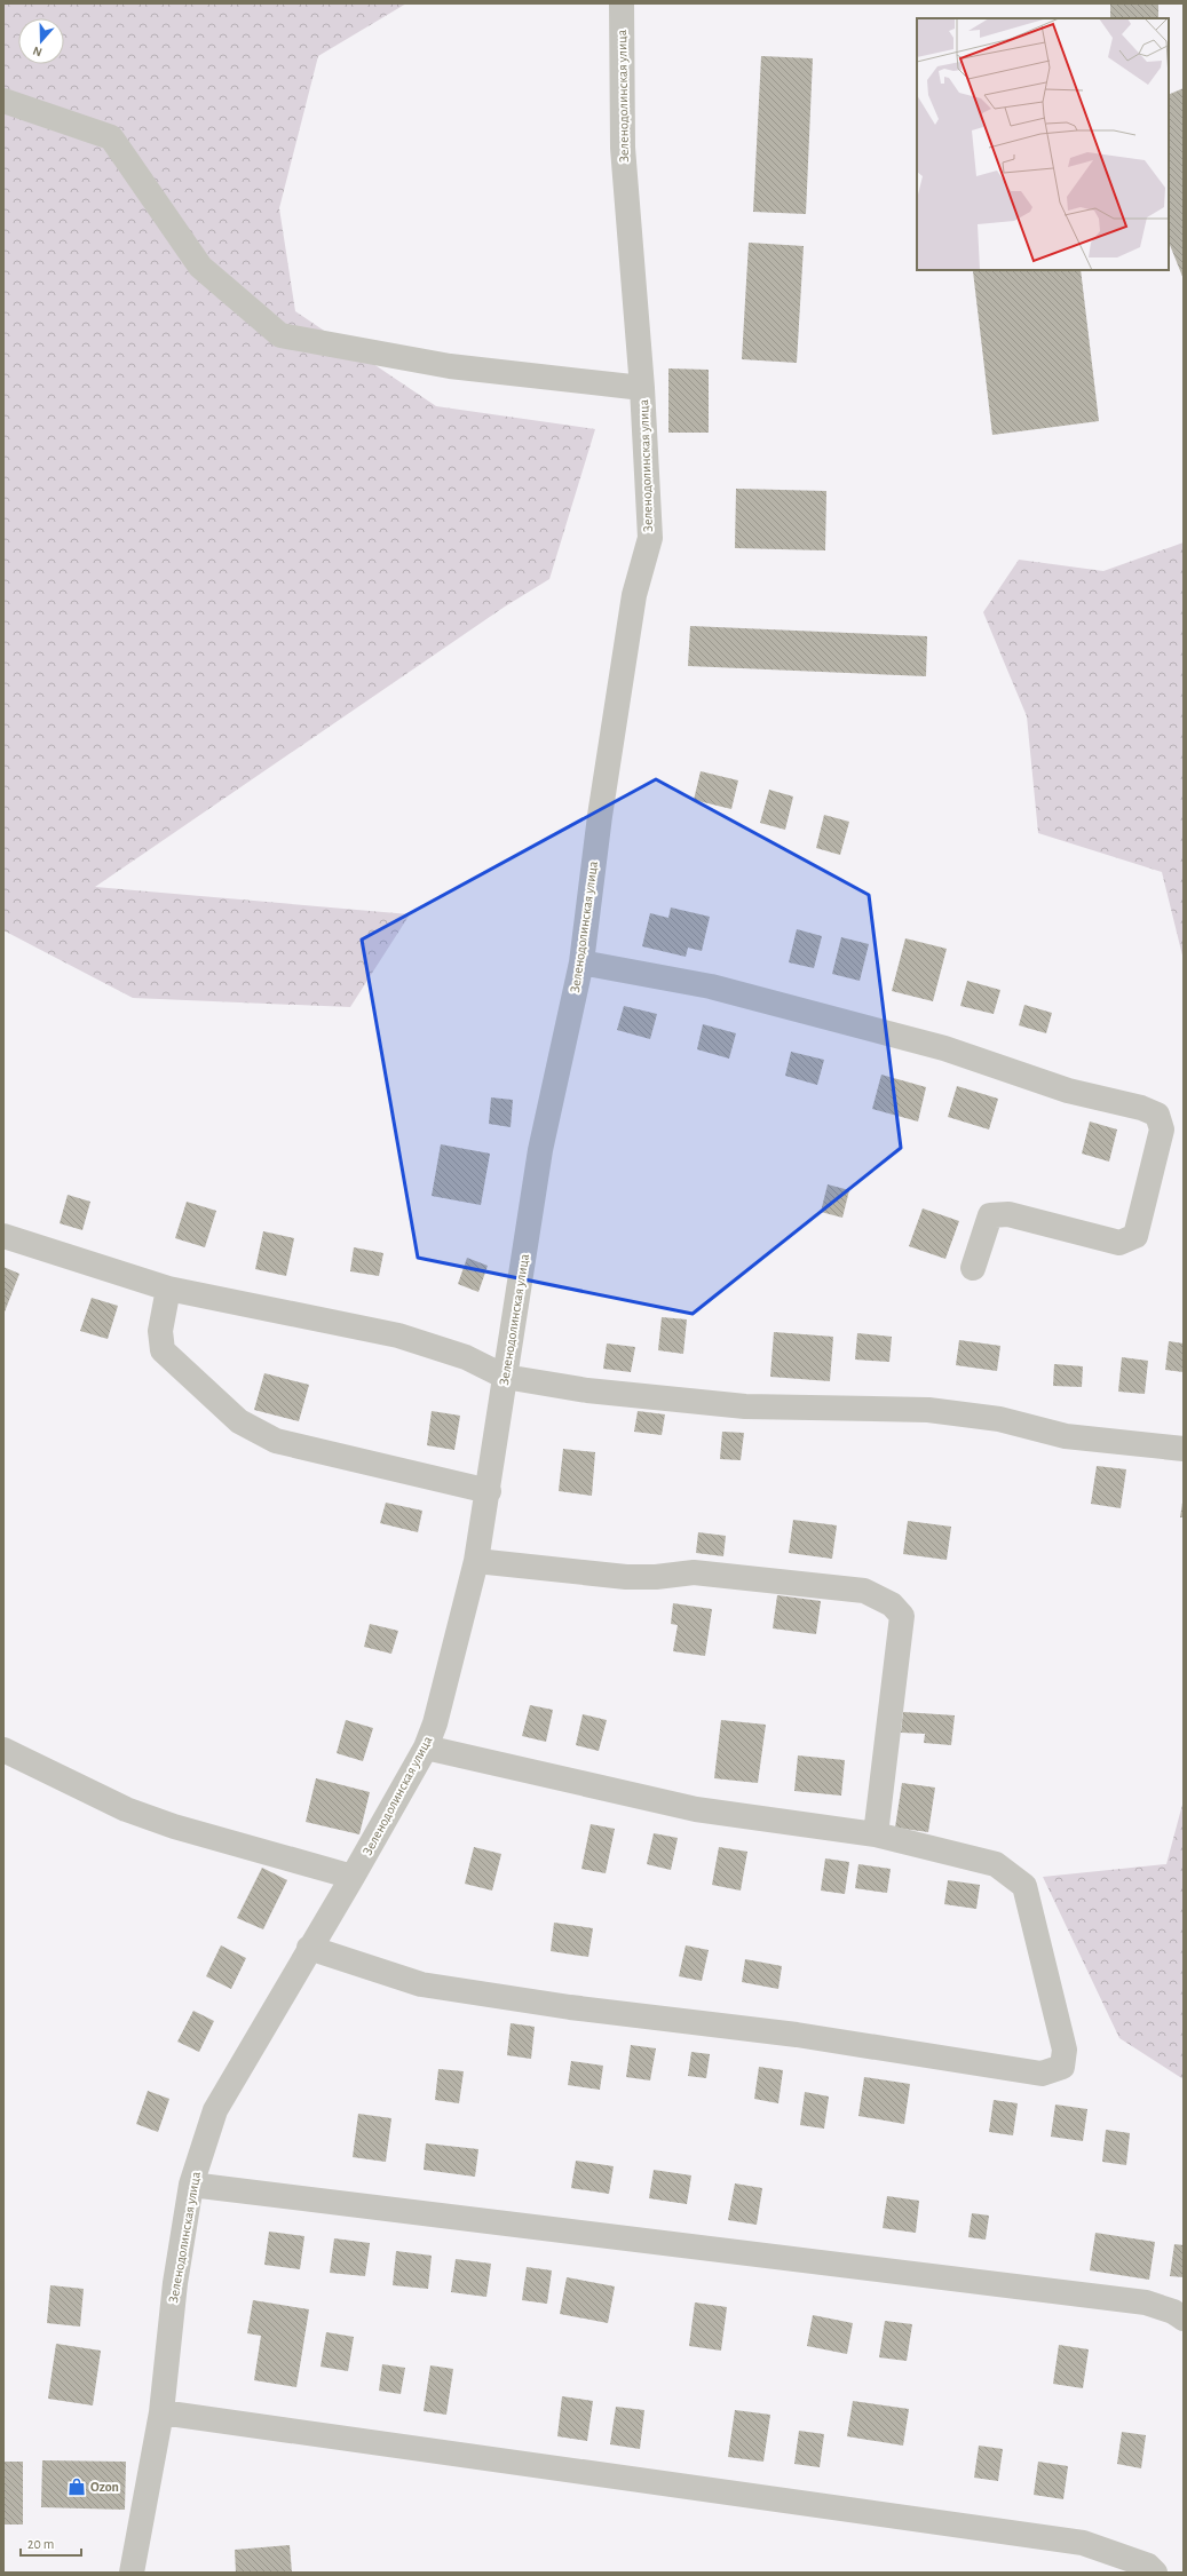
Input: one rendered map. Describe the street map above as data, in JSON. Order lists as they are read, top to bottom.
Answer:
{
  "streets": {
    "street": ["Зеленодолинская улица"]
  },
  "places": {
    "shop": ["Ozon"]
  },
  "scale_bar": "20 m",
  "north": "bottom"
}
